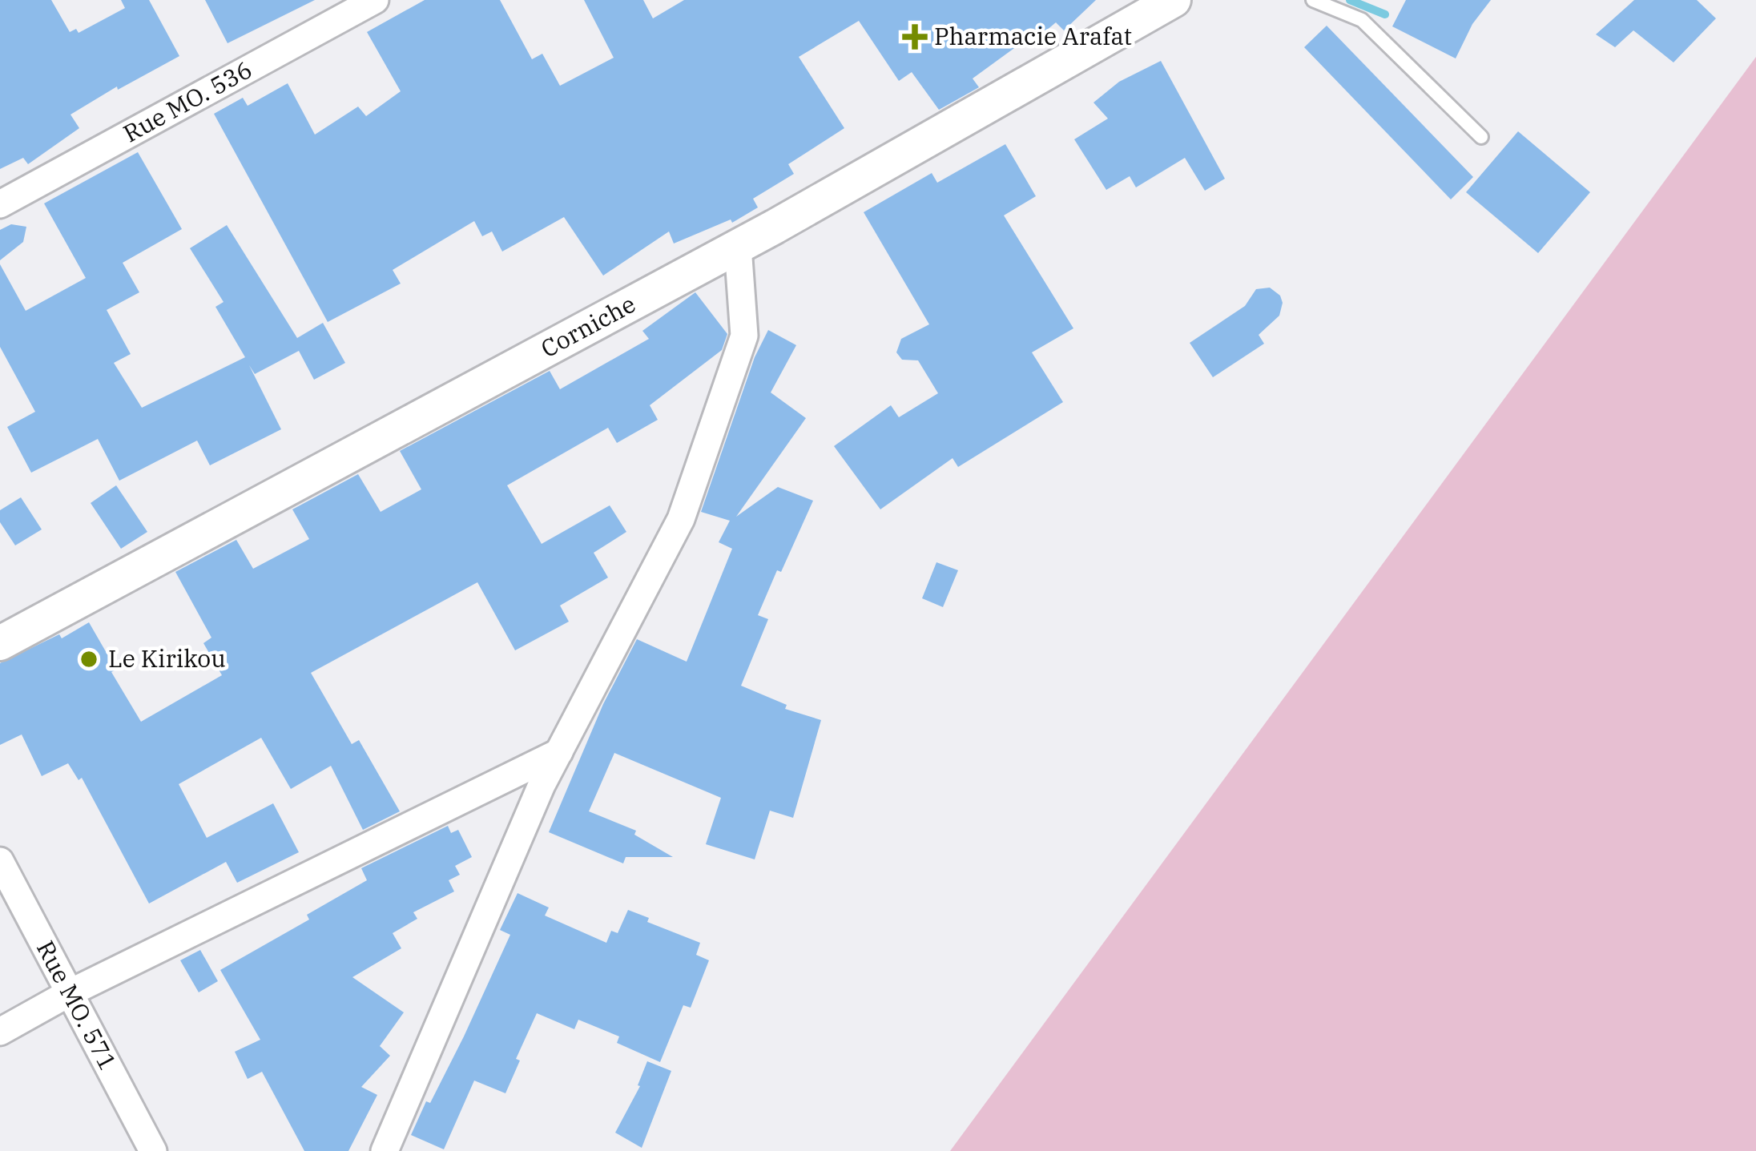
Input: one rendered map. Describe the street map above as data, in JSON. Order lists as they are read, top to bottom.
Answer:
{
  "streets": {
    "street": ["Rue MO. 536", "Corniche", "Rue MO. 571"]
  },
  "places": {
    "health": ["Pharmacie Arafat"],
    "other": ["Le Kirikou"]
  }
}
